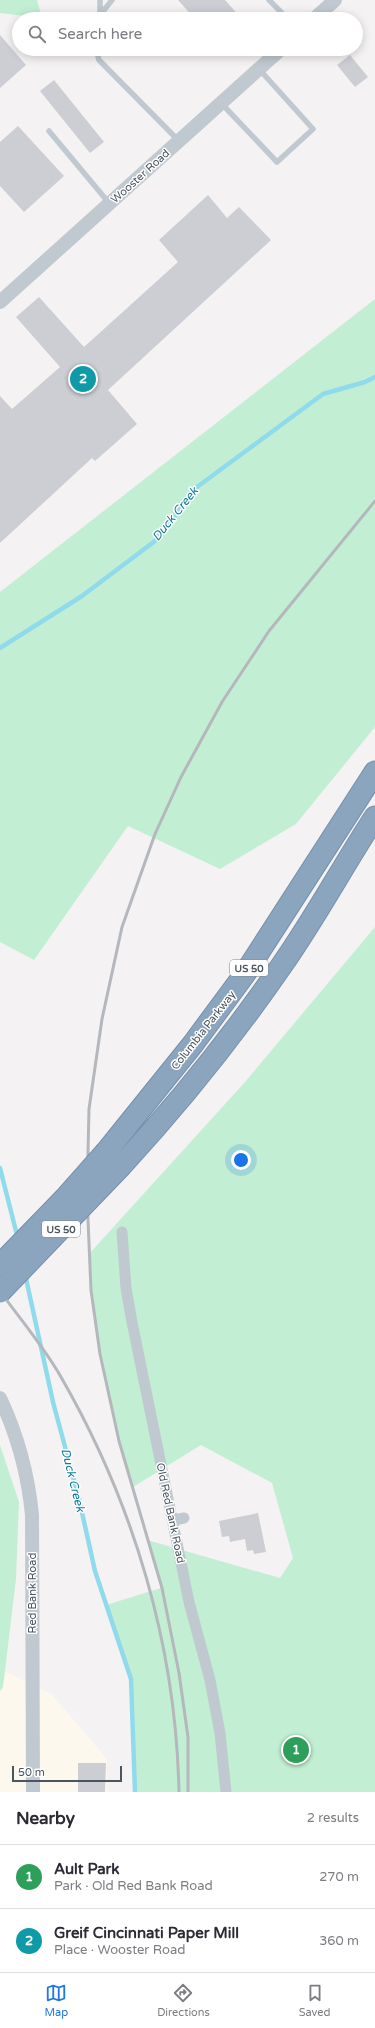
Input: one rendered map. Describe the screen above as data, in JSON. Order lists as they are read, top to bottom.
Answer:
{
  "streets": {
    "highway": ["US 50", "Columbia Parkway"],
    "street": ["Wooster Road", "Old Red Bank Road", "Red Bank Road"]
  },
  "water": ["Duck Creek"],
  "scale_bar": "50 m",
  "page": {
    "search": "Search here",
    "pins": ["2", "1"],
    "scale": "50 m",
    "heading": ["Nearby", "2 results"],
    "list": [
      {
        "mark": "1",
        "name": "Ault Park",
        "note": "Park · Old Red Bank Road",
        "value": "270 m"
      },
      {
        "mark": "2",
        "name": "Greif Cincinnati Paper Mill",
        "note": "Place · Wooster Road",
        "value": "360 m"
      }
    ],
    "nav": ["Map", "Directions", "Saved"]
  }
}
